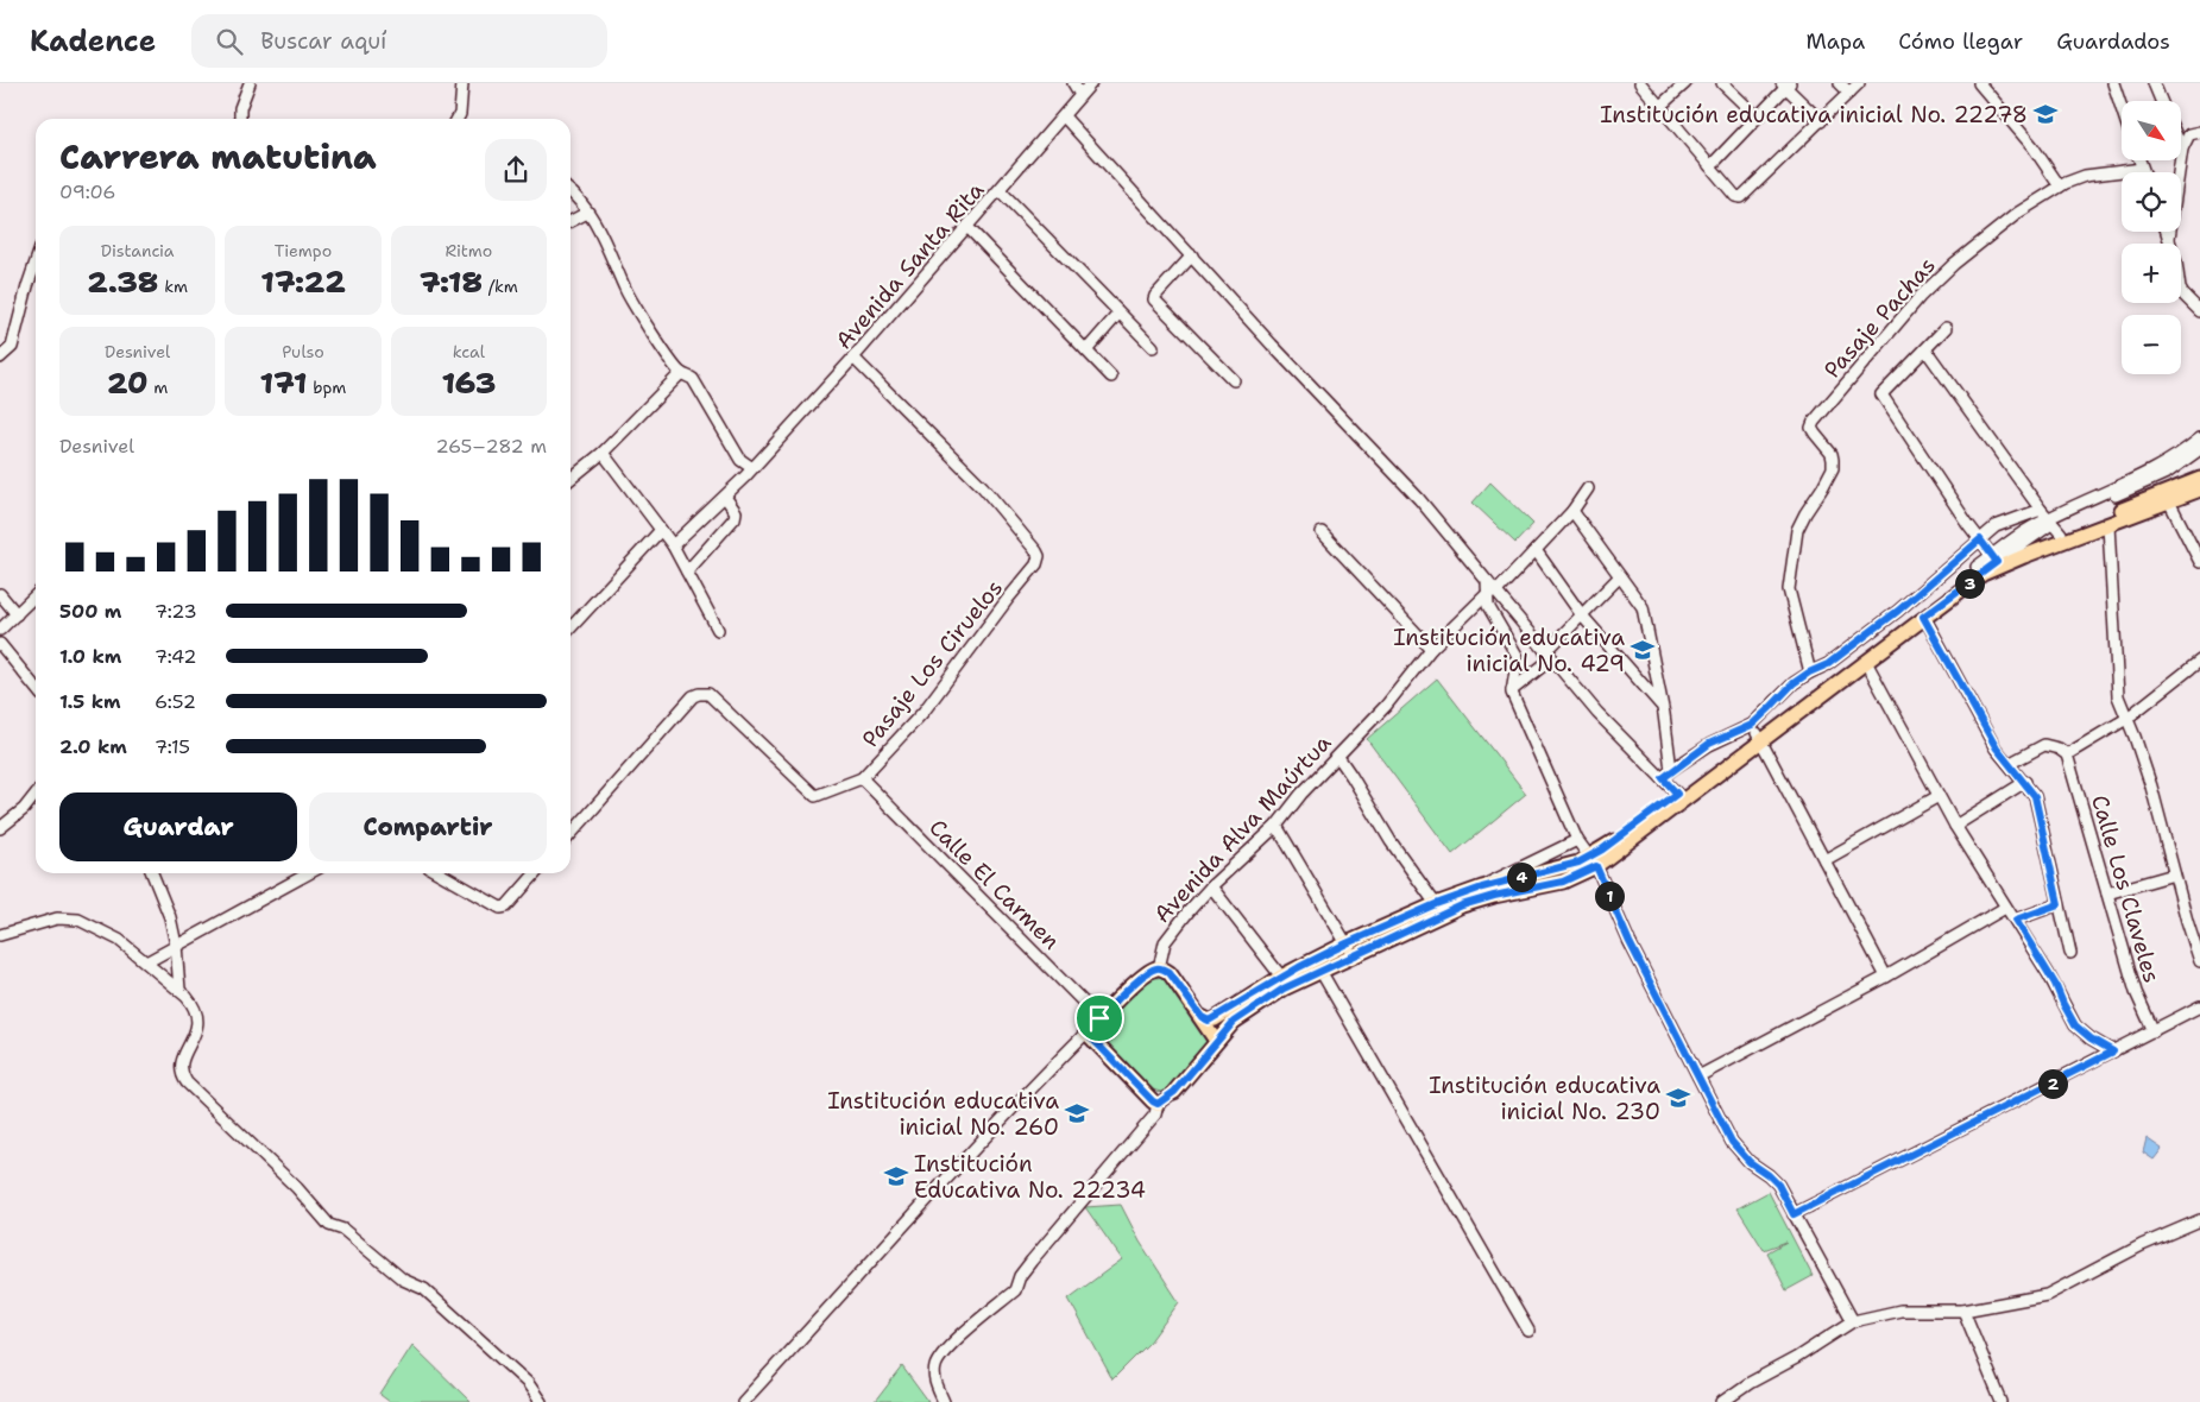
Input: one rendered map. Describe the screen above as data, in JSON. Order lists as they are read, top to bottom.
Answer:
{
  "streets": {
    "street": [
      "Avenida Santa Rita",
      "Pasaje Pachas",
      "Pasaje Los Ciruelos",
      "Avenida Alva Maúrtua",
      "Calle El Carmen",
      "Calle Los Claveles"
    ]
  },
  "crossings": [
    ["Avenida Santa Rita", "Pasaje Los Ciruelos"],
    ["Pasaje Los Ciruelos", "Calle El Carmen"]
  ],
  "places": {
    "school or university": [
      "Institución educativa inicial No. 22278",
      "Institución educativa inicial No. 429",
      "Institución educativa inicial No. 230",
      "Institución educativa inicial No. 260",
      "Institución Educativa No. 22234"
    ]
  },
  "north": "bottom right",
  "page": {
    "header": "Kadence",
    "search": "Buscar aquí",
    "nav": ["Mapa", "Cómo llegar", "Guardados"],
    "map_buttons": ["+", "−"],
    "heading": ["Carrera matutina", "09:06"],
    "stats": [
      ["Distancia", "2.38 km"],
      ["Tiempo", "17:22"],
      ["Ritmo", "7:18 /km"],
      ["Desnivel", "20 m"],
      ["Pulso", "171 bpm"],
      ["kcal", "163"]
    ],
    "chart": ["Desnivel", "265–282 m"],
    "pins": [
      "3",
      "4",
      "1",
      "2"
    ],
    "list": [
      {
        "name": "500 m",
        "note": "7:23"
      },
      {
        "name": "1.0 km",
        "note": "7:42"
      },
      {
        "name": "1.5 km",
        "note": "6:52"
      },
      {
        "name": "2.0 km",
        "note": "7:15"
      }
    ],
    "buttons": ["Guardar", "Compartir"]
  }
}
